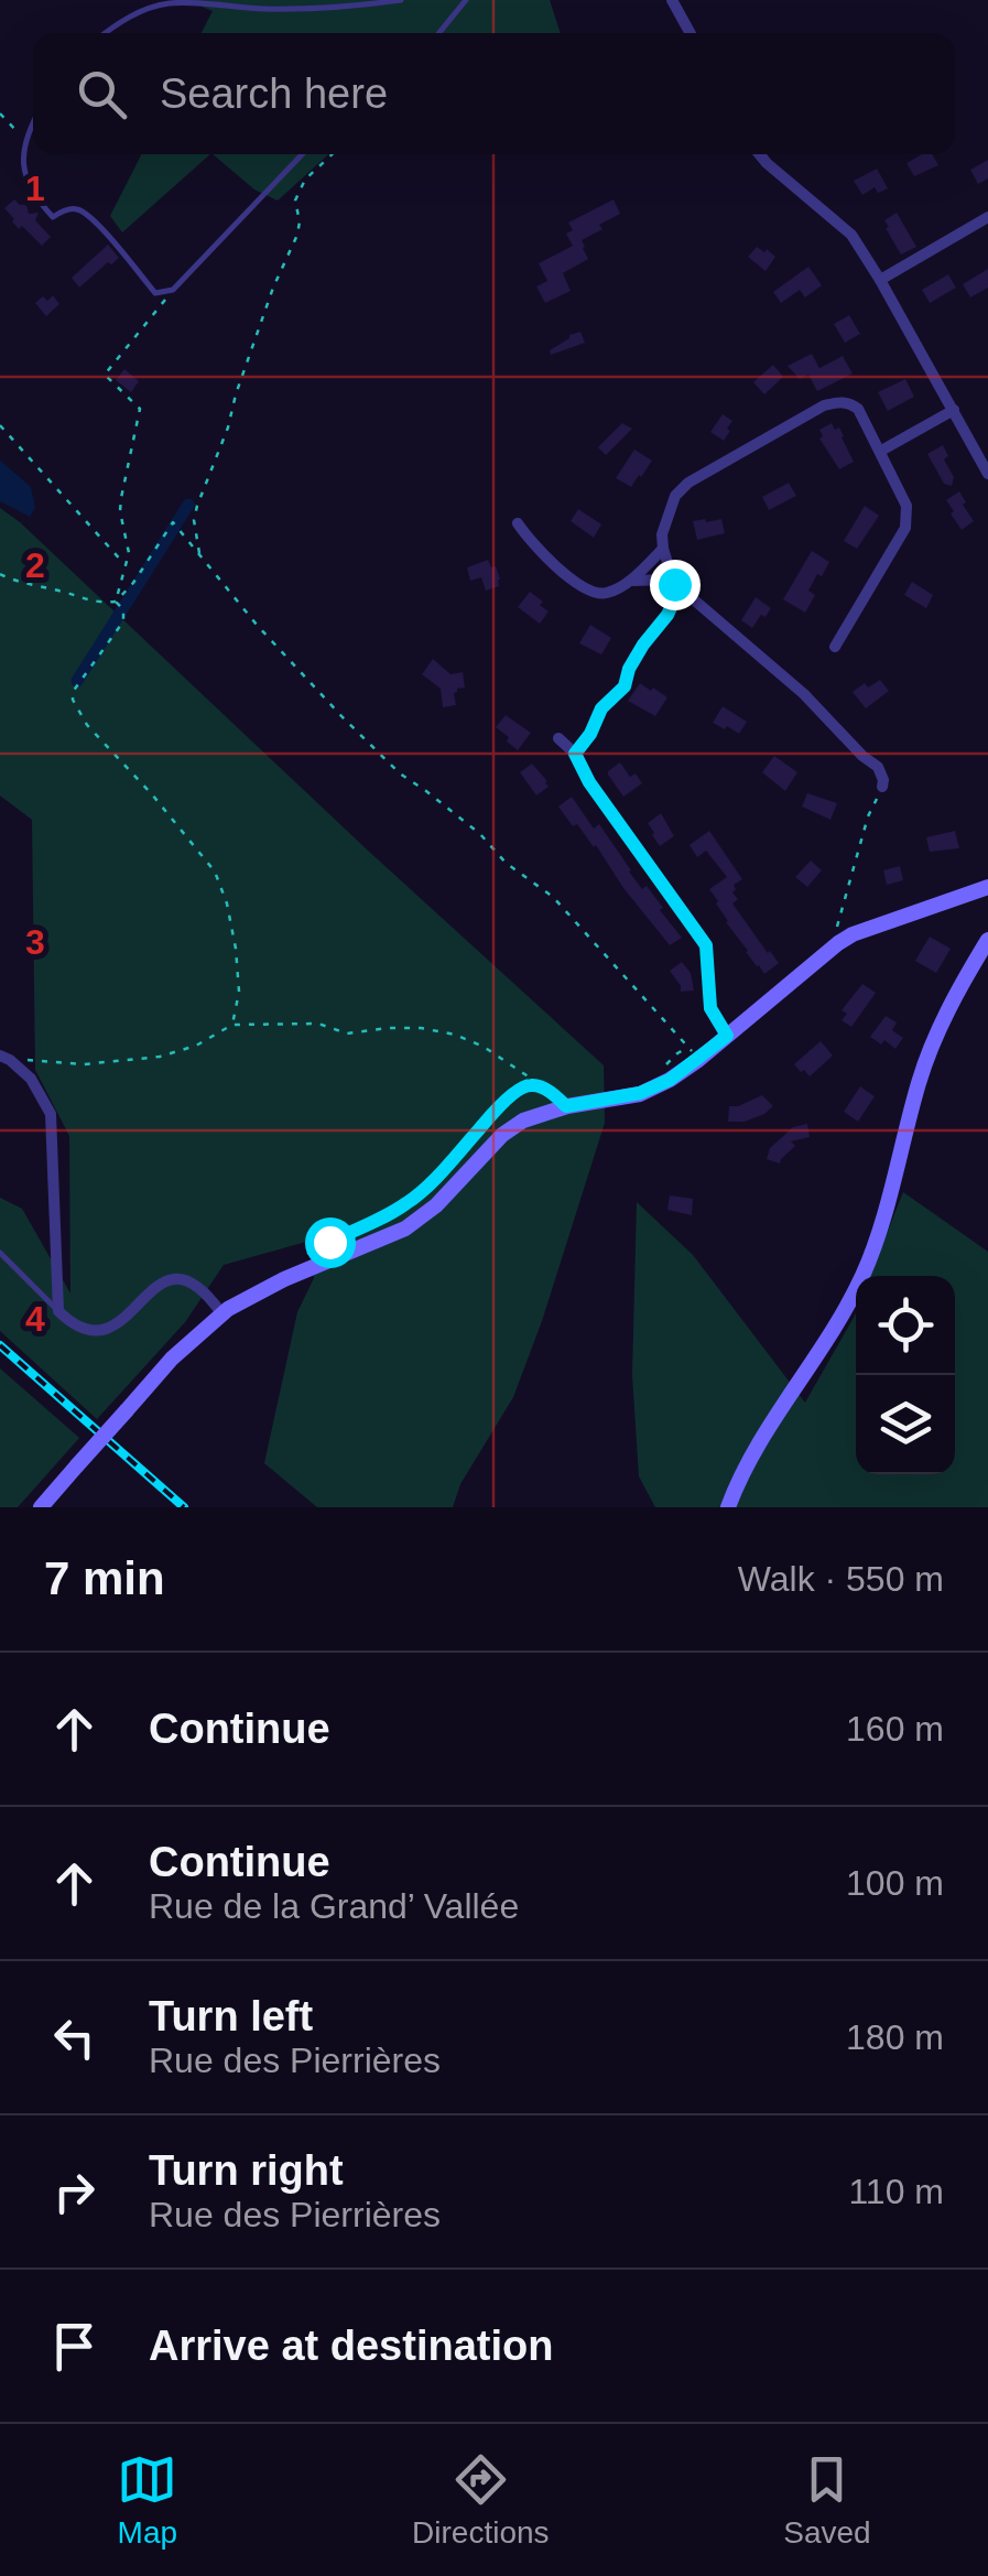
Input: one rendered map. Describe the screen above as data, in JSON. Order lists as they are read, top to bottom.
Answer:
{
  "page": {
    "search": "Search here",
    "heading": ["7 min", "Walk · 550 m"],
    "list": [
      ["Continue", "160 m"],
      ["Continue", "Rue de la Grand’ Vallée", "100 m"],
      ["Turn left", "Rue des Pierrières", "180 m"],
      ["Turn right", "Rue des Pierrières", "110 m"],
      "Arrive at destination"
    ],
    "nav": ["Map", "Directions", "Saved"]
  },
  "grid": {
    "rows": [
      "1",
      "2",
      "3",
      "4"
    ]
  }
}
